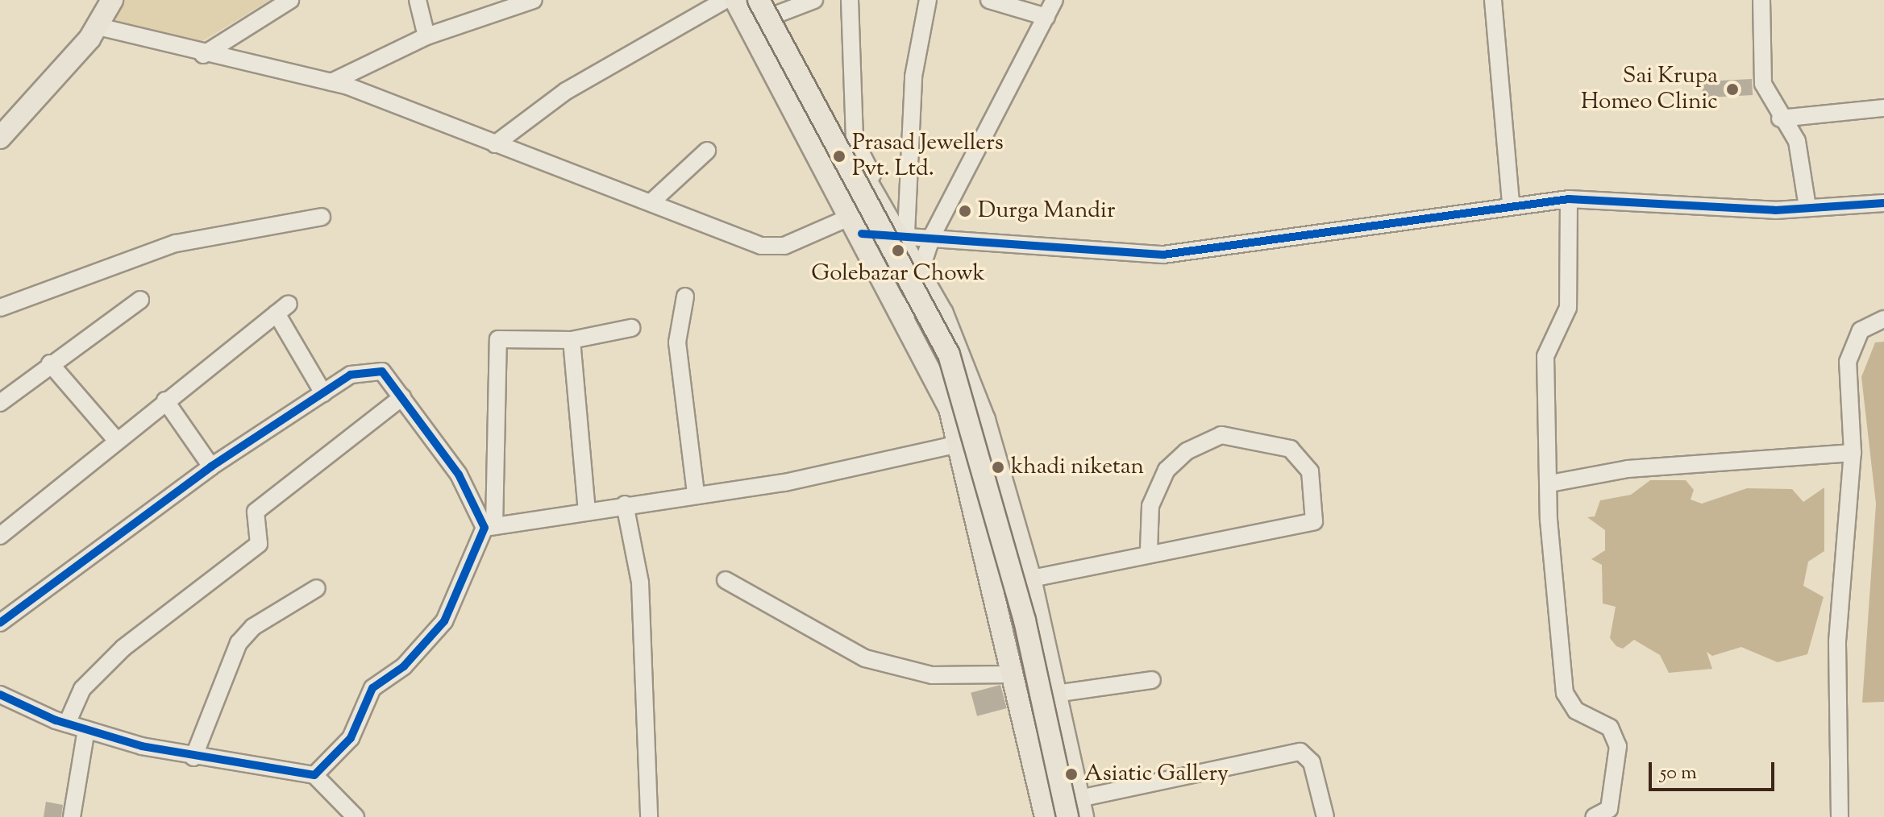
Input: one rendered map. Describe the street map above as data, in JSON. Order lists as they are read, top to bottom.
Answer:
{
  "places": [
    "Sai Krupa Homeo Clinic",
    "Prasad Jewellers Pvt. Ltd.",
    "Durga Mandir",
    "Golebazar Chowk",
    "khadi niketan",
    "Asiatic Gallery"
  ],
  "scale_bar": "50 m"
}
